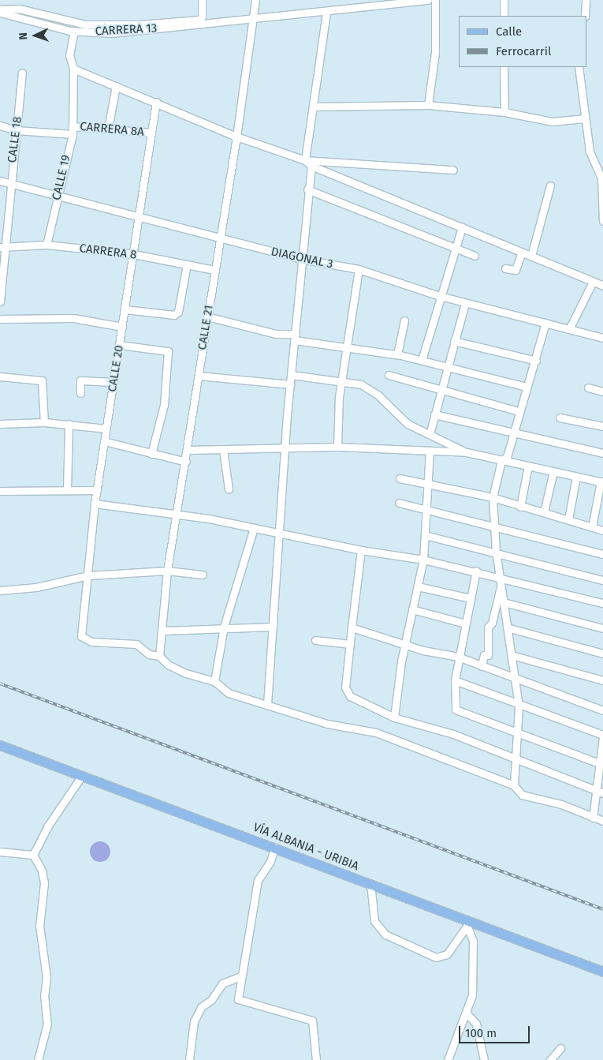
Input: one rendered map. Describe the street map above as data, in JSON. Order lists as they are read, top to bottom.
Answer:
{
  "streets": {
    "main road": ["VÍA ALBANIA - URIBIA"],
    "street": [
      "CARRERA 13",
      "CARRERA 8A",
      "CALLE 18",
      "CALLE 19",
      "CARRERA 8",
      "DIAGONAL 3",
      "CALLE 21",
      "CALLE 20"
    ]
  },
  "crossings": [
    ["CARRERA 13", "CALLE 19"],
    ["CARRERA 13", "CALLE 21"],
    ["CARRERA 8A", "CALLE 18"],
    ["CARRERA 8A", "CALLE 19"],
    ["CARRERA 8A", "CALLE 20"],
    ["CALLE 18", "CARRERA 8"],
    ["CALLE 18", "DIAGONAL 3"],
    ["CALLE 19", "CARRERA 8"],
    ["CALLE 19", "DIAGONAL 3"],
    ["CARRERA 8", "CALLE 21"],
    ["CARRERA 8", "CALLE 20"],
    ["DIAGONAL 3", "CALLE 21"],
    ["DIAGONAL 3", "CALLE 20"],
    ["CALLE 21", "CALLE 20"]
  ],
  "legend": ["Calle", "Ferrocarril"],
  "scale_bar": "100 m",
  "north": "left"
}
